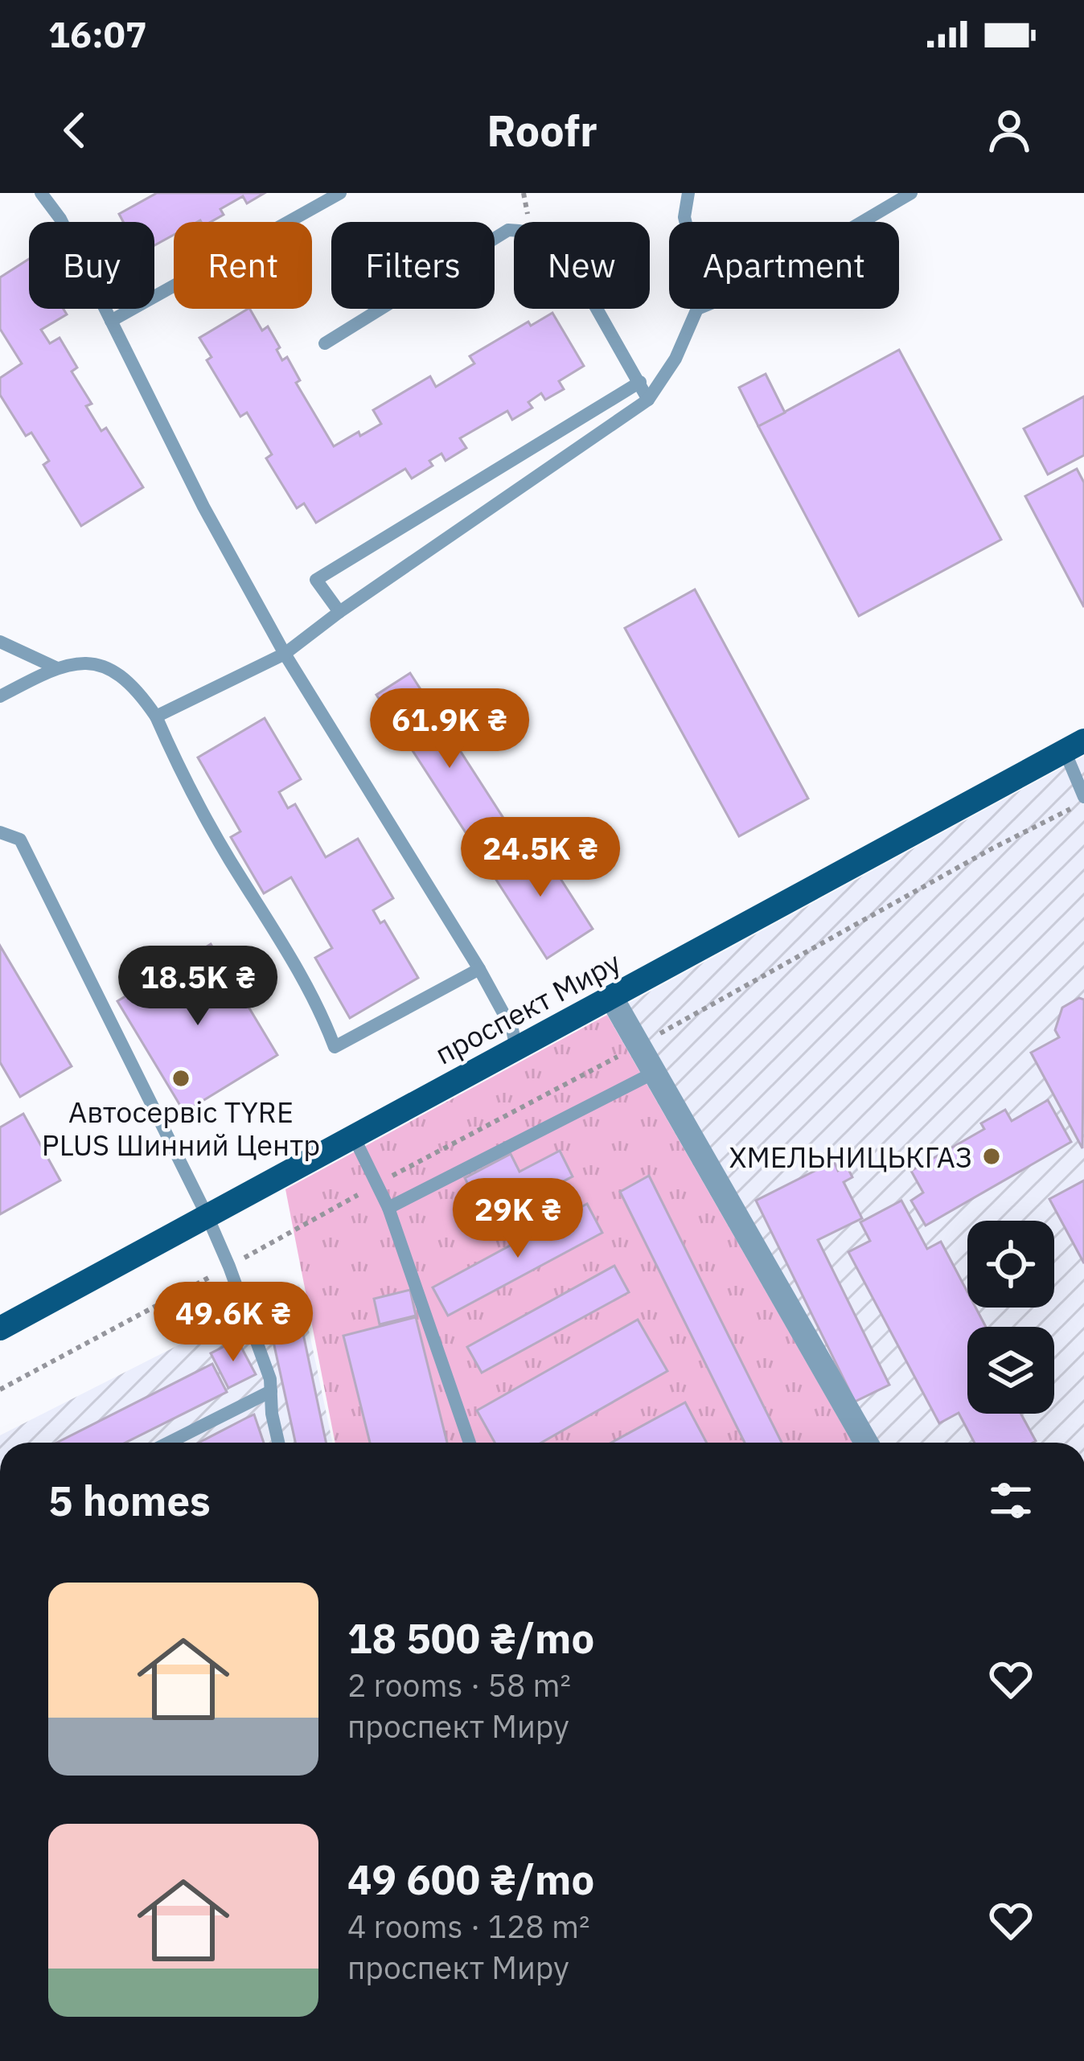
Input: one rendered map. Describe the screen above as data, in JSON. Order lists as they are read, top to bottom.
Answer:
{
  "streets": {
    "main road": ["проспект Миру"]
  },
  "places": ["Автосервіс TYRE PLUS Шинний Центр", "ХМЕЛЬНИЦЬКГАЗ"],
  "page": {
    "status": "16:07",
    "header": "Roofr",
    "chip": [
      "Buy",
      "Rent",
      "Filters",
      "New",
      "Apartment"
    ],
    "price": [
      "61.9K ₴",
      "24.5K ₴",
      "18.5K ₴",
      "29K ₴",
      "49.6K ₴"
    ],
    "heading": "5 homes",
    "list": [
      {
        "name": "18 500 ₴/mo",
        "note": "2 rooms · 58 m² · проспект Миру"
      },
      {
        "name": "49 600 ₴/mo",
        "note": "4 rooms · 128 m² · проспект Миру"
      }
    ]
  }
}
